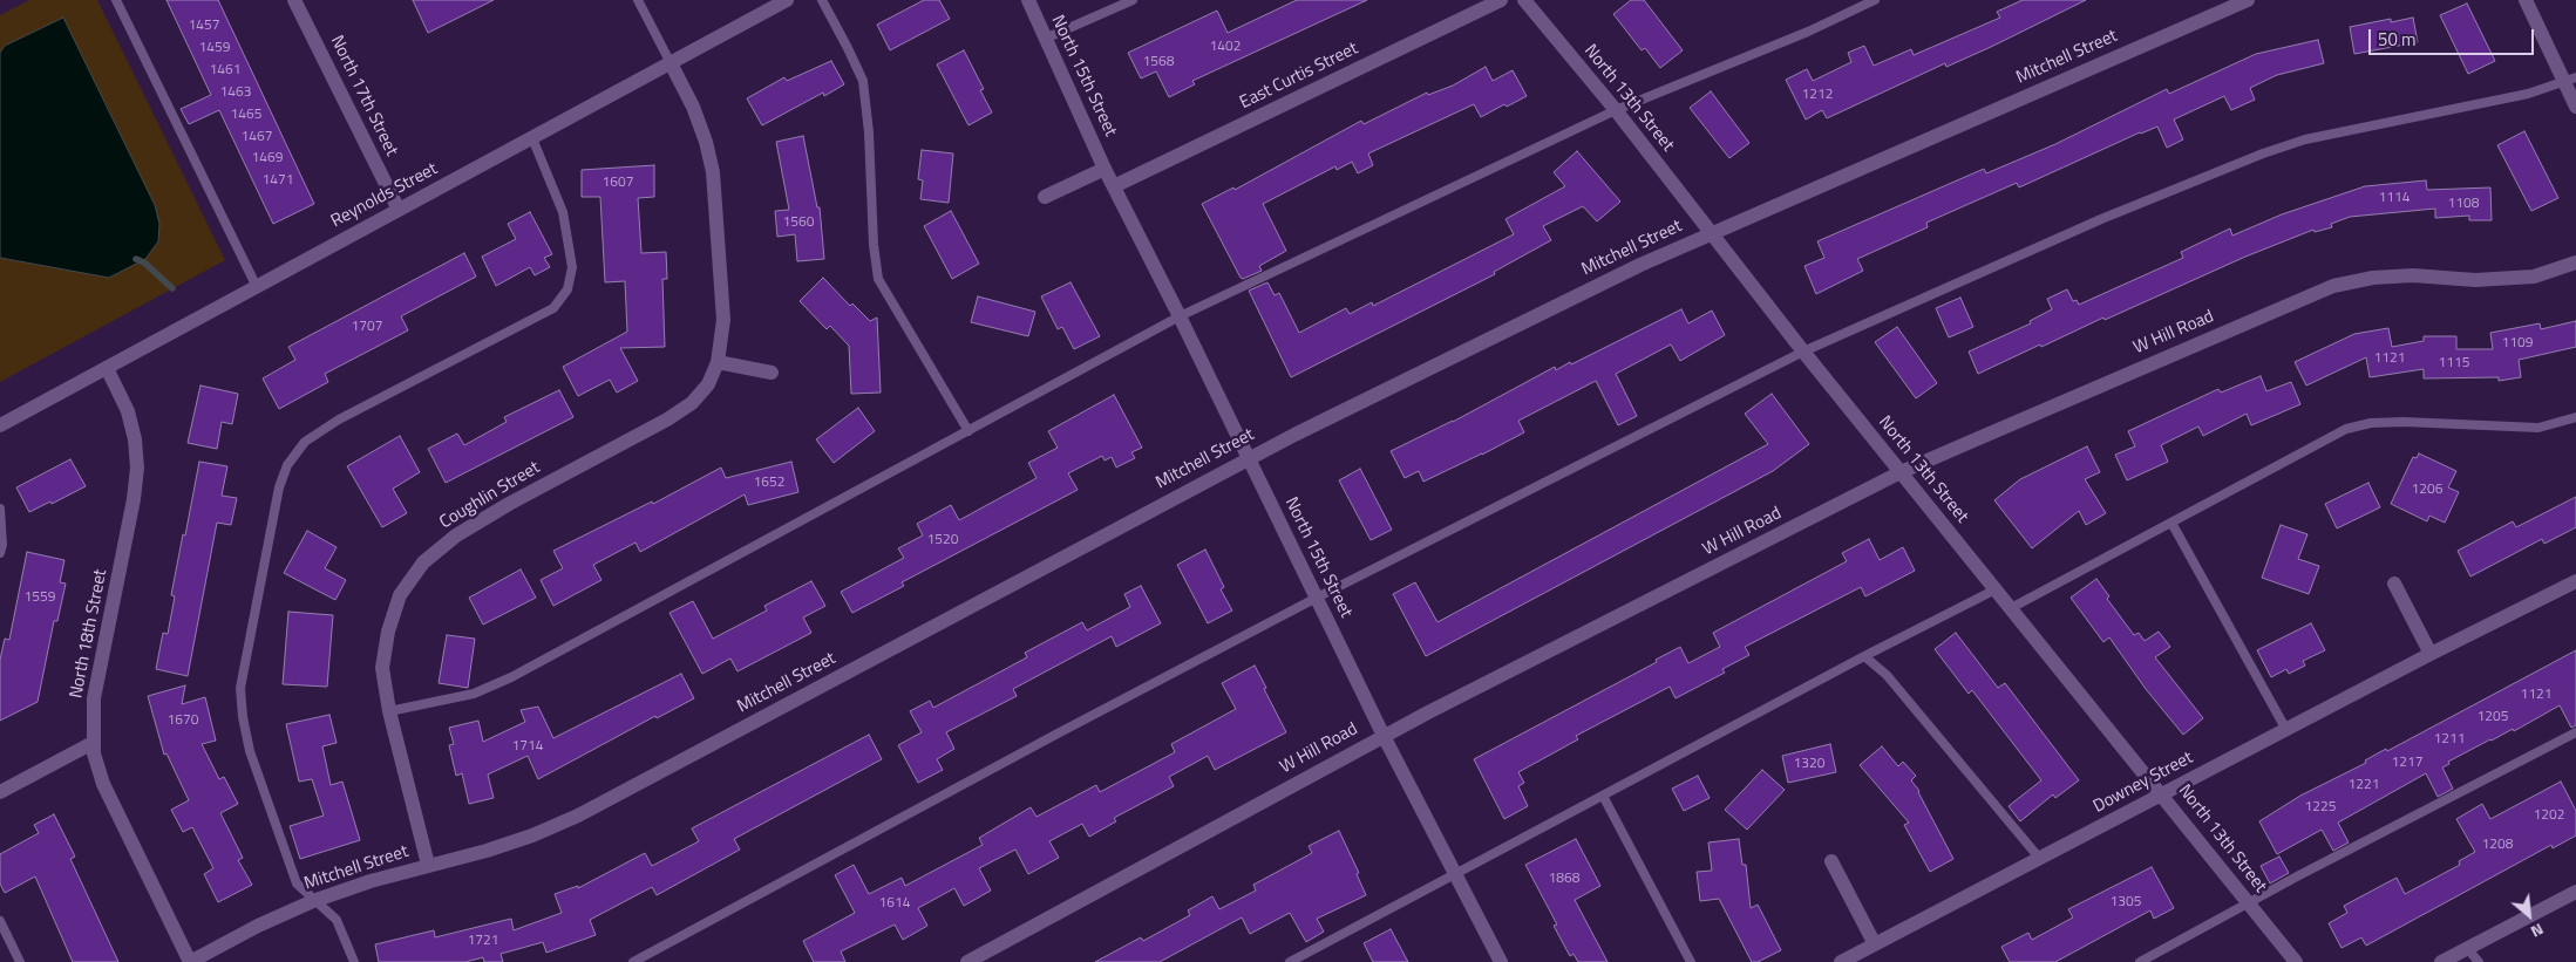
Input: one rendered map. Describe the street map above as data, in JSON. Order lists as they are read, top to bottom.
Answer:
{
  "streets": {
    "street": [
      "Mitchell Street",
      "North 15th Street",
      "East Curtis Street",
      "North 17th Street",
      "North 13th Street",
      "Reynolds Street",
      "W Hill Road",
      "Coughlin Street",
      "North 18th Street",
      "Downey Street"
    ]
  },
  "crossings": [
    ["Mitchell Street", "North 15th Street"],
    ["Mitchell Street", "North 13th Street"],
    ["Mitchell Street", "Coughlin Street"],
    ["Mitchell Street", "North 18th Street"],
    ["North 15th Street", "East Curtis Street"],
    ["North 15th Street", "W Hill Road"],
    ["North 17th Street", "Reynolds Street"],
    ["North 13th Street", "W Hill Road"],
    ["North 13th Street", "Downey Street"],
    ["Reynolds Street", "Coughlin Street"],
    ["Reynolds Street", "North 18th Street"]
  ],
  "house_numbers": [
    "1457",
    "1402",
    "1459",
    "1568",
    "1461",
    "1463",
    "1212",
    "1465",
    "1467",
    "1469",
    "1471",
    "1607",
    "1114",
    "1108",
    "1560",
    "1707",
    "1109",
    "1121",
    "1115",
    "1652",
    "1206",
    "1520",
    "1559",
    "1121",
    "1205",
    "1670",
    "1211",
    "1714",
    "1217",
    "1320",
    "1221",
    "1225",
    "1202",
    "1208",
    "1868",
    "1305",
    "1614",
    "1721"
  ],
  "scale_bar": "50 m",
  "north": "bottom right"
}
